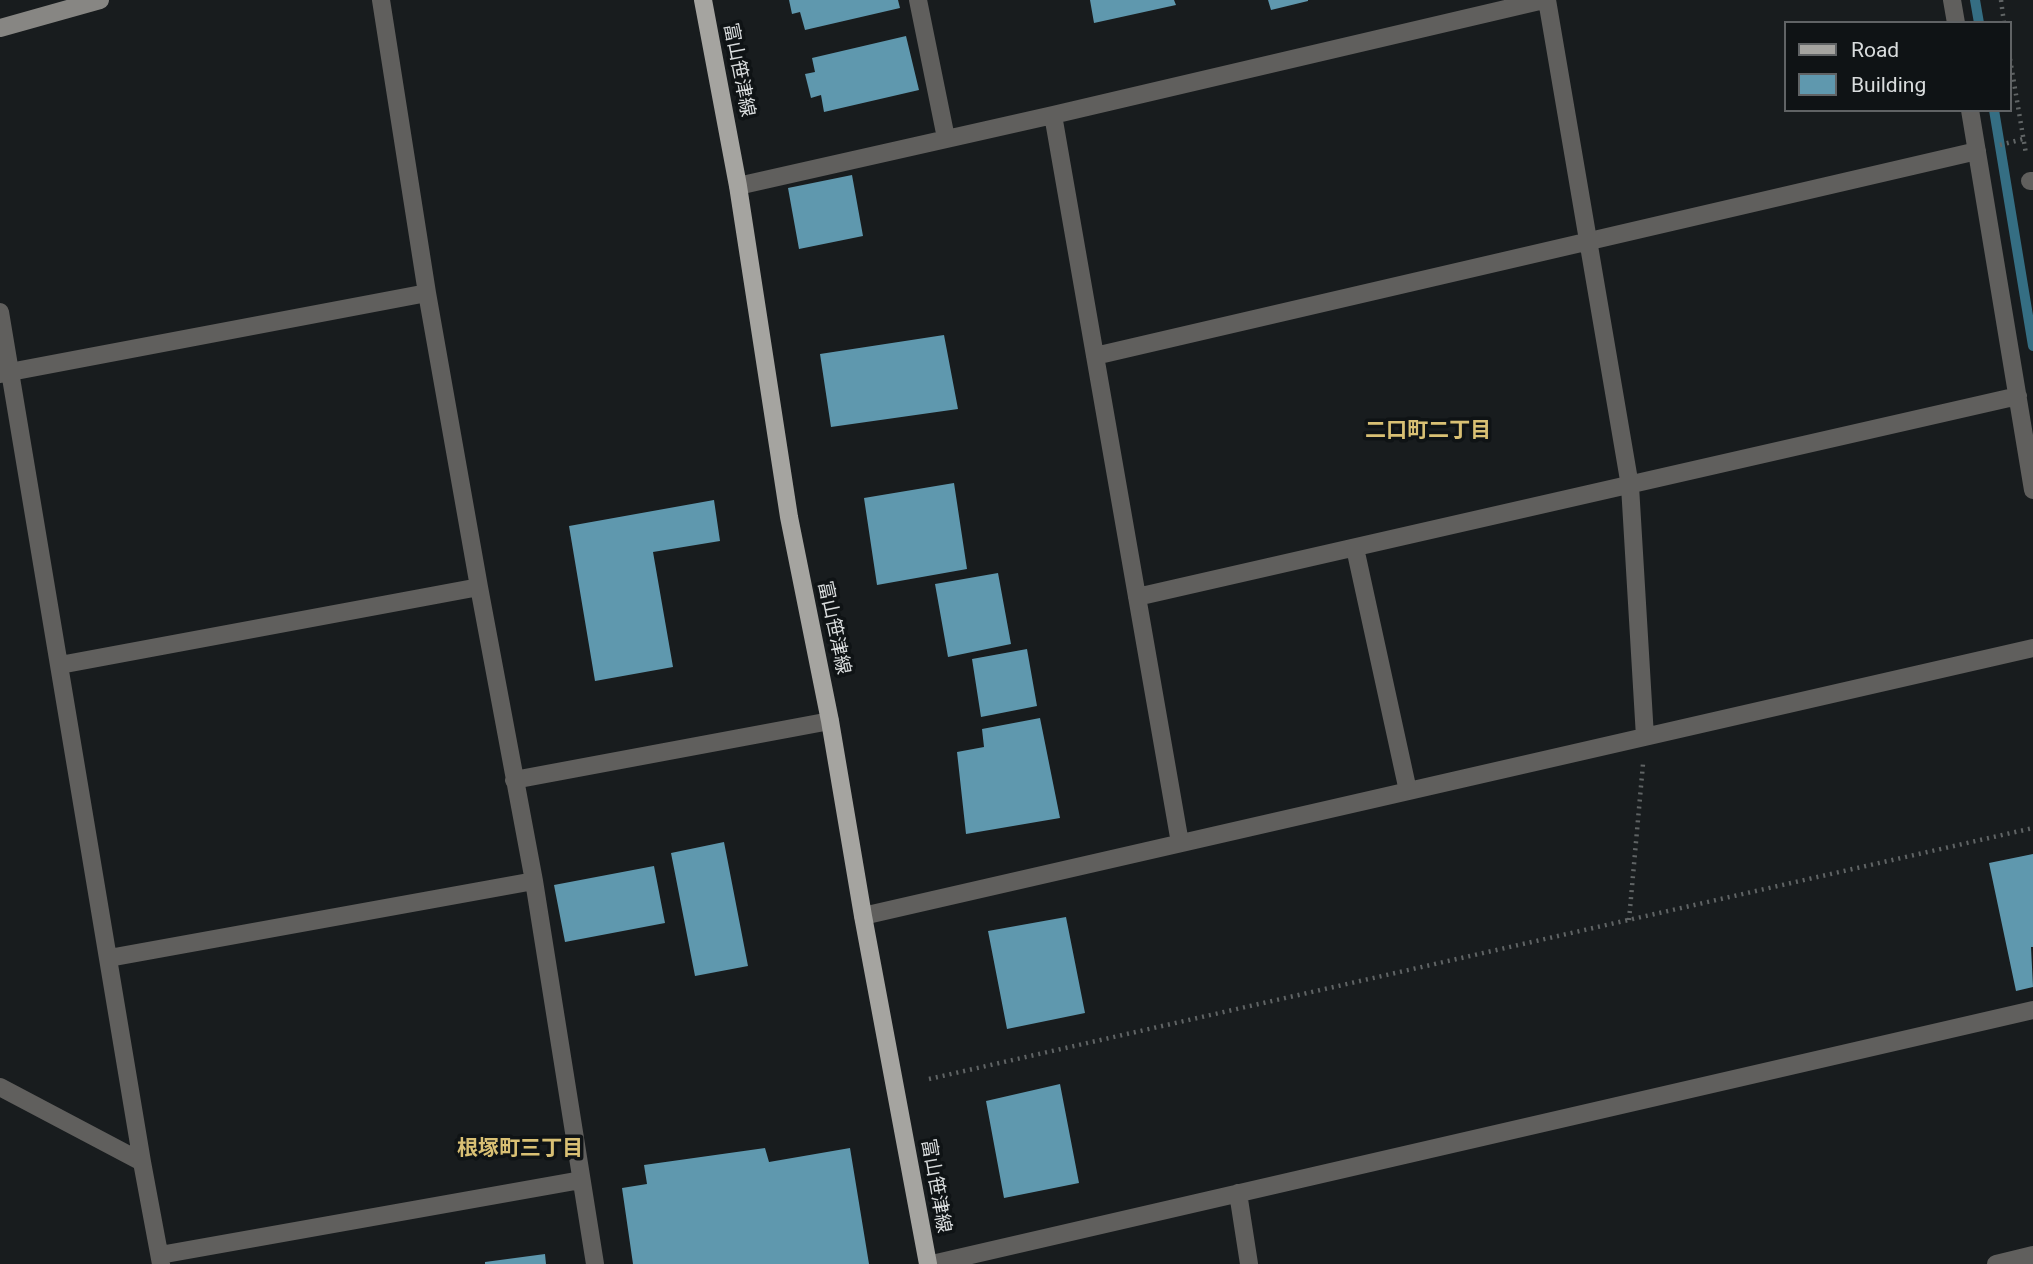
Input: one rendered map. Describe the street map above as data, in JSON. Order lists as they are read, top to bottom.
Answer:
{
  "streets": {
    "main road": ["富山笹津線"]
  },
  "districts": ["二口町二丁目", "根塚町三丁目"],
  "legend": ["Road", "Building"]
}
